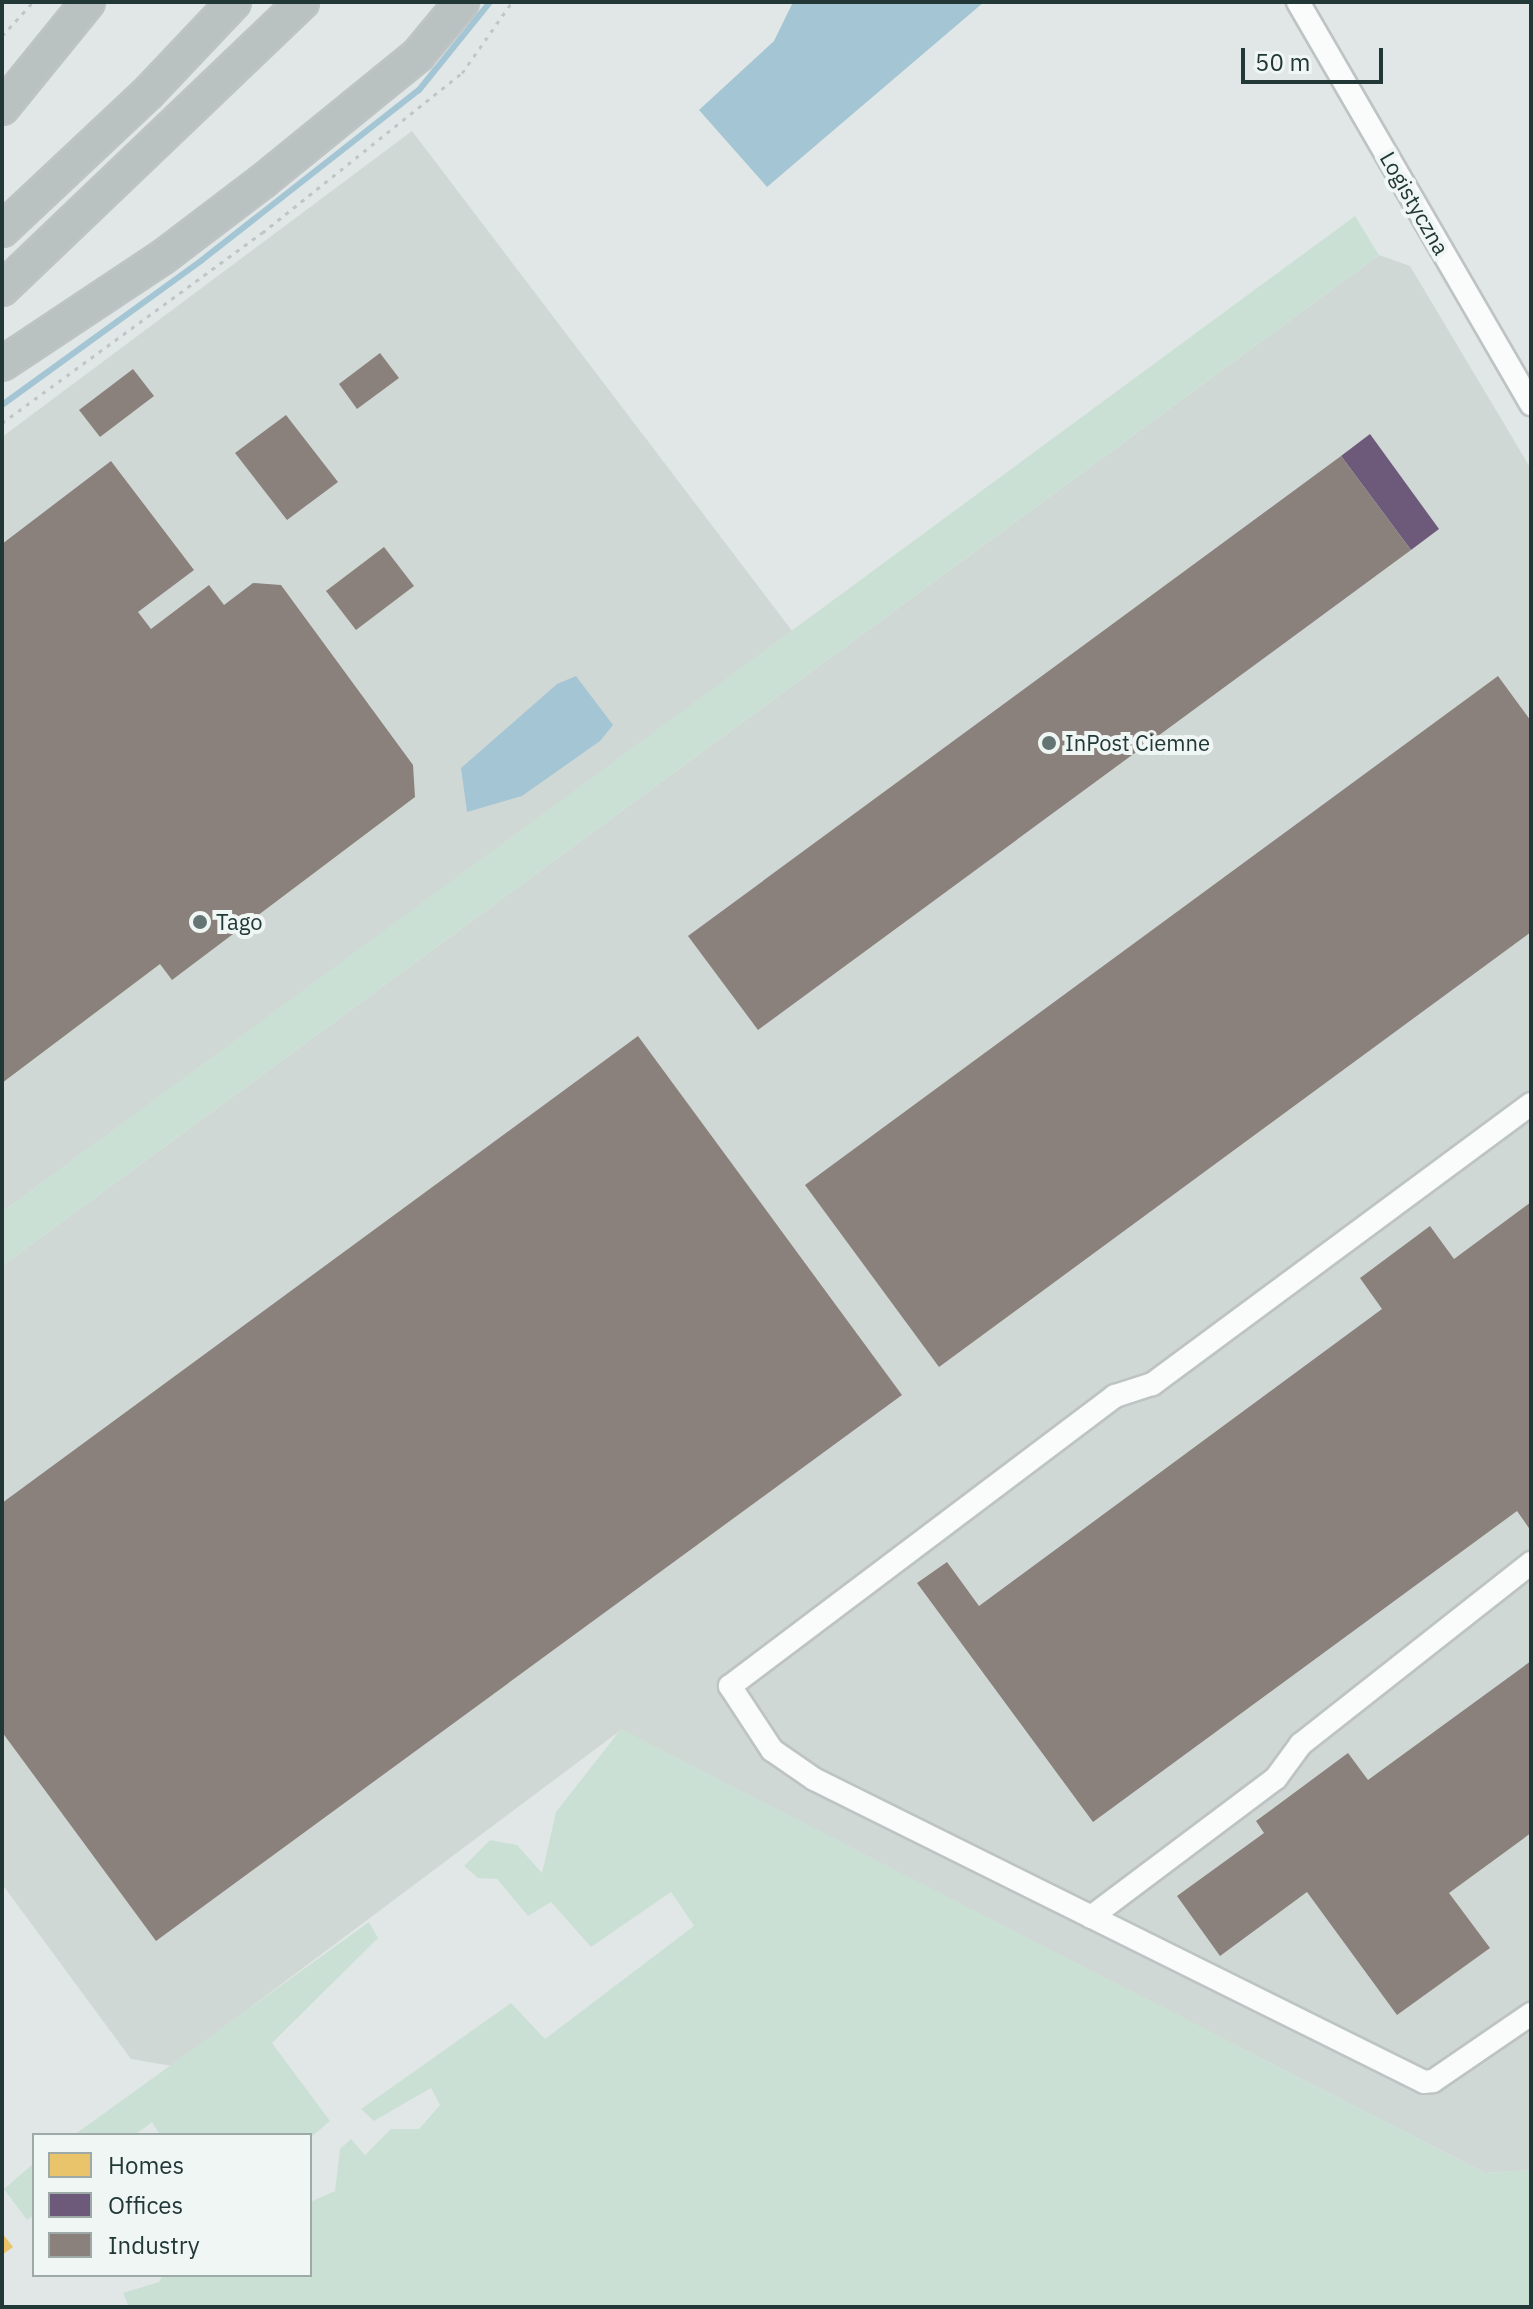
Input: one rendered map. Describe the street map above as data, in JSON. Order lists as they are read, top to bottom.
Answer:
{
  "streets": {
    "street": ["Logistyczna"]
  },
  "places": ["InPost Ciemne", "Tago"],
  "legend": ["Homes", "Offices", "Industry"],
  "scale_bar": "50 m"
}
